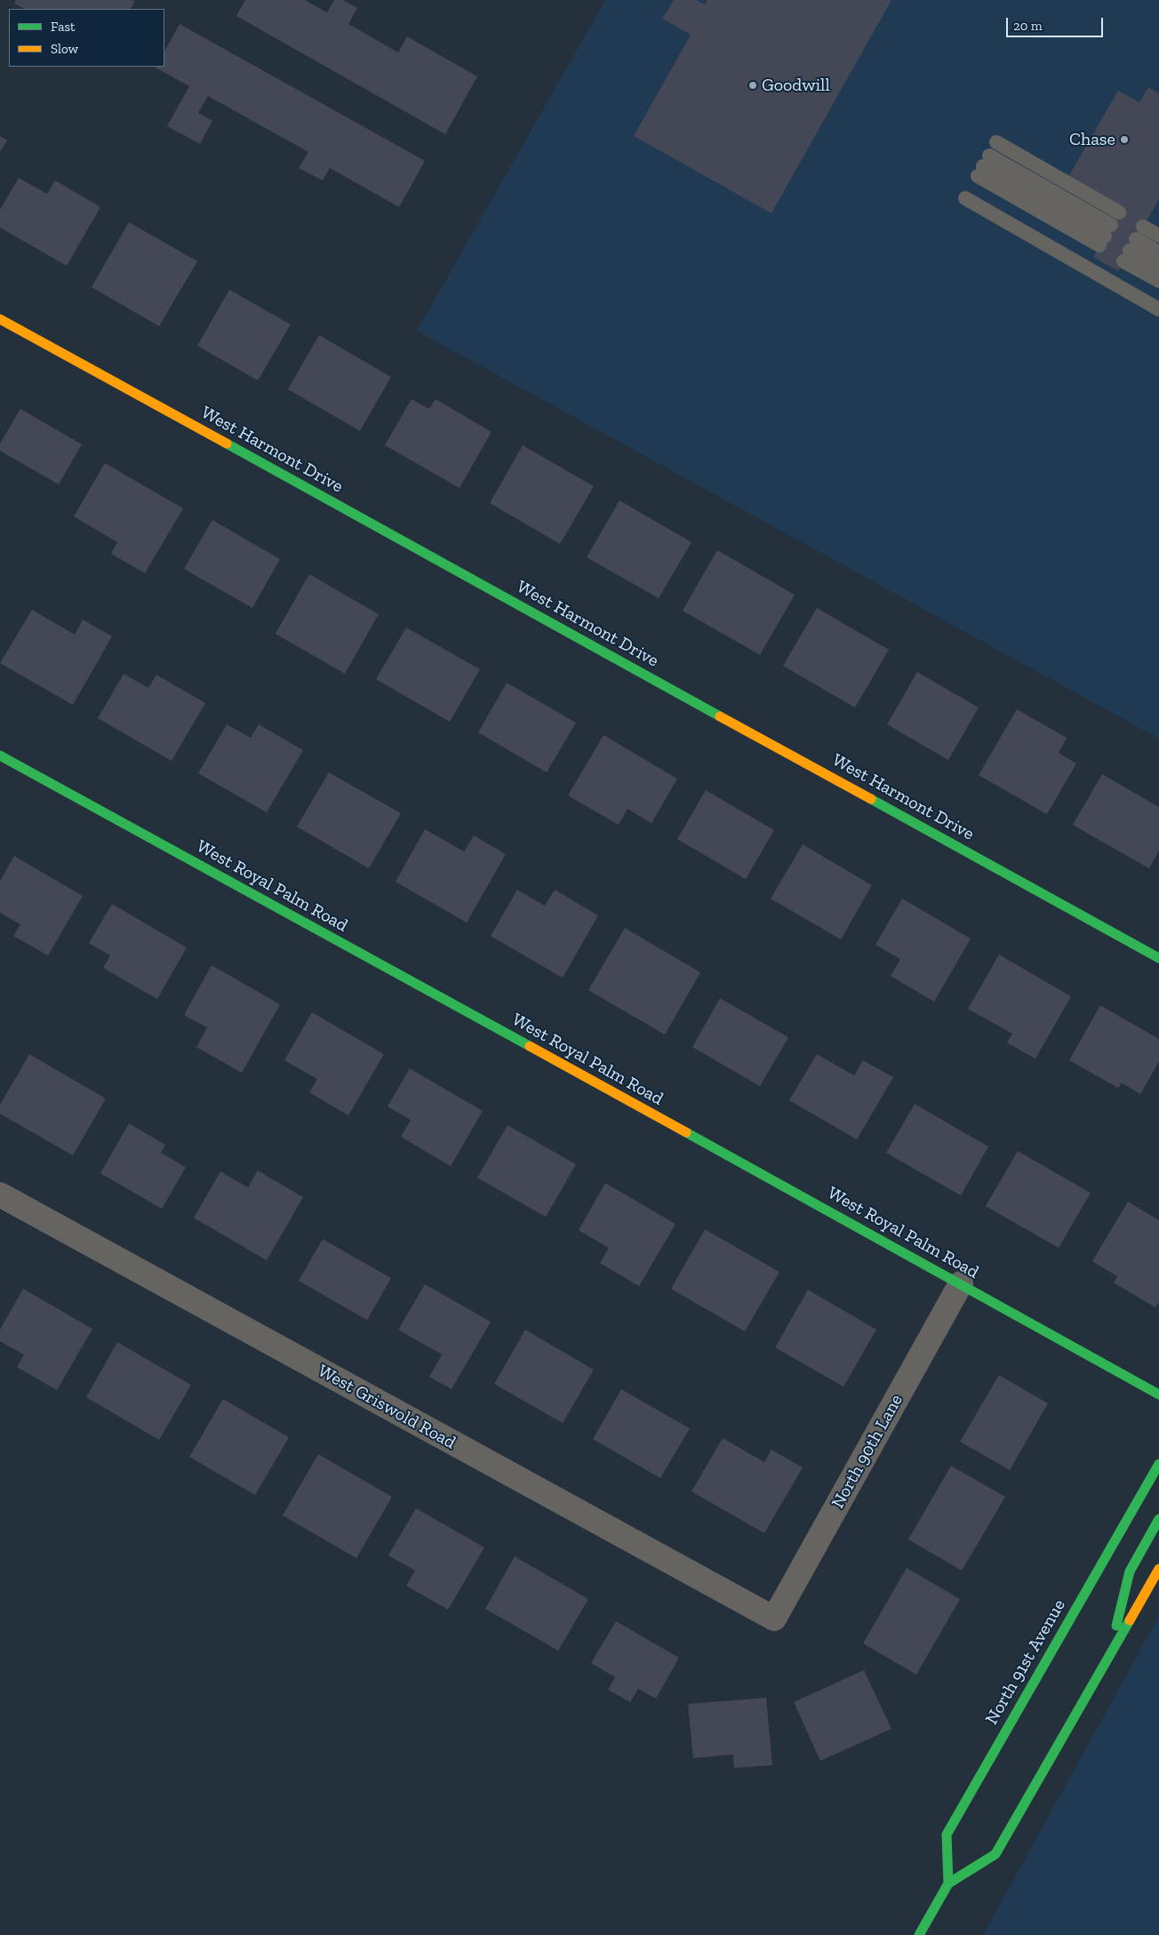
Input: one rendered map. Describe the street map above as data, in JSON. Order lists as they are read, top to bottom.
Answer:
{
  "streets": {
    "street": [
      "West Harmont Drive",
      "West Royal Palm Road",
      "West Griswold Road",
      "North 90th Lane",
      "North 91st Avenue"
    ]
  },
  "crossings": [
    ["West Royal Palm Road", "North 90th Lane"],
    ["West Griswold Road", "North 90th Lane"]
  ],
  "places": ["Goodwill", "Chase"],
  "legend": ["Fast", "Slow"],
  "scale_bar": "20 m"
}
